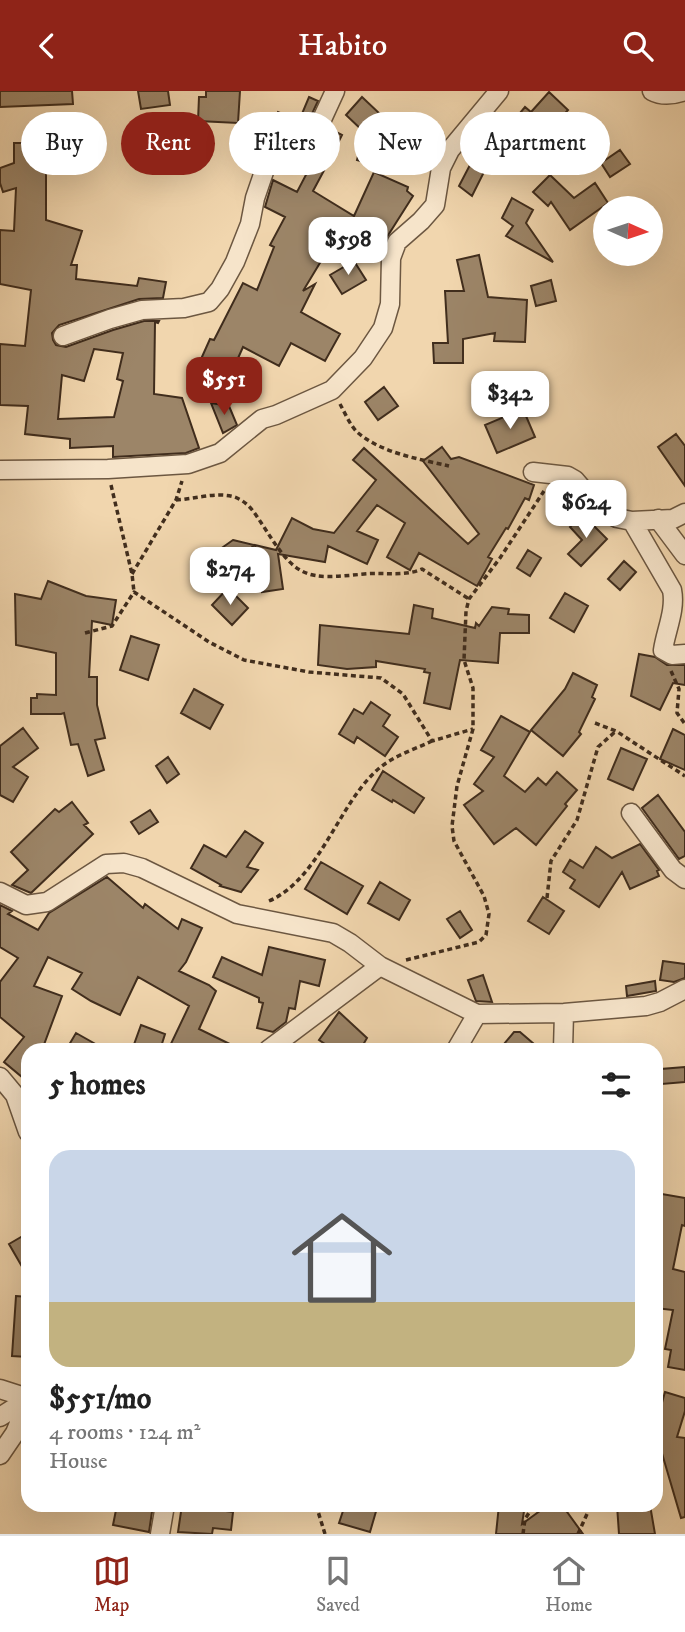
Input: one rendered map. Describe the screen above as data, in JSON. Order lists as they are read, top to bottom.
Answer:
{
  "north": "right",
  "page": {
    "header": "Habito",
    "chip": [
      "Buy",
      "Rent",
      "Filters",
      "New",
      "Apartment"
    ],
    "price": [
      "$598",
      "$551",
      "$342",
      "$624",
      "$274"
    ],
    "heading": "5 homes",
    "list": [
      {
        "name": "$551/mo",
        "note": "4 rooms · 124 m² · House"
      }
    ],
    "tabs": ["Map", "Saved", "Home"]
  }
}
